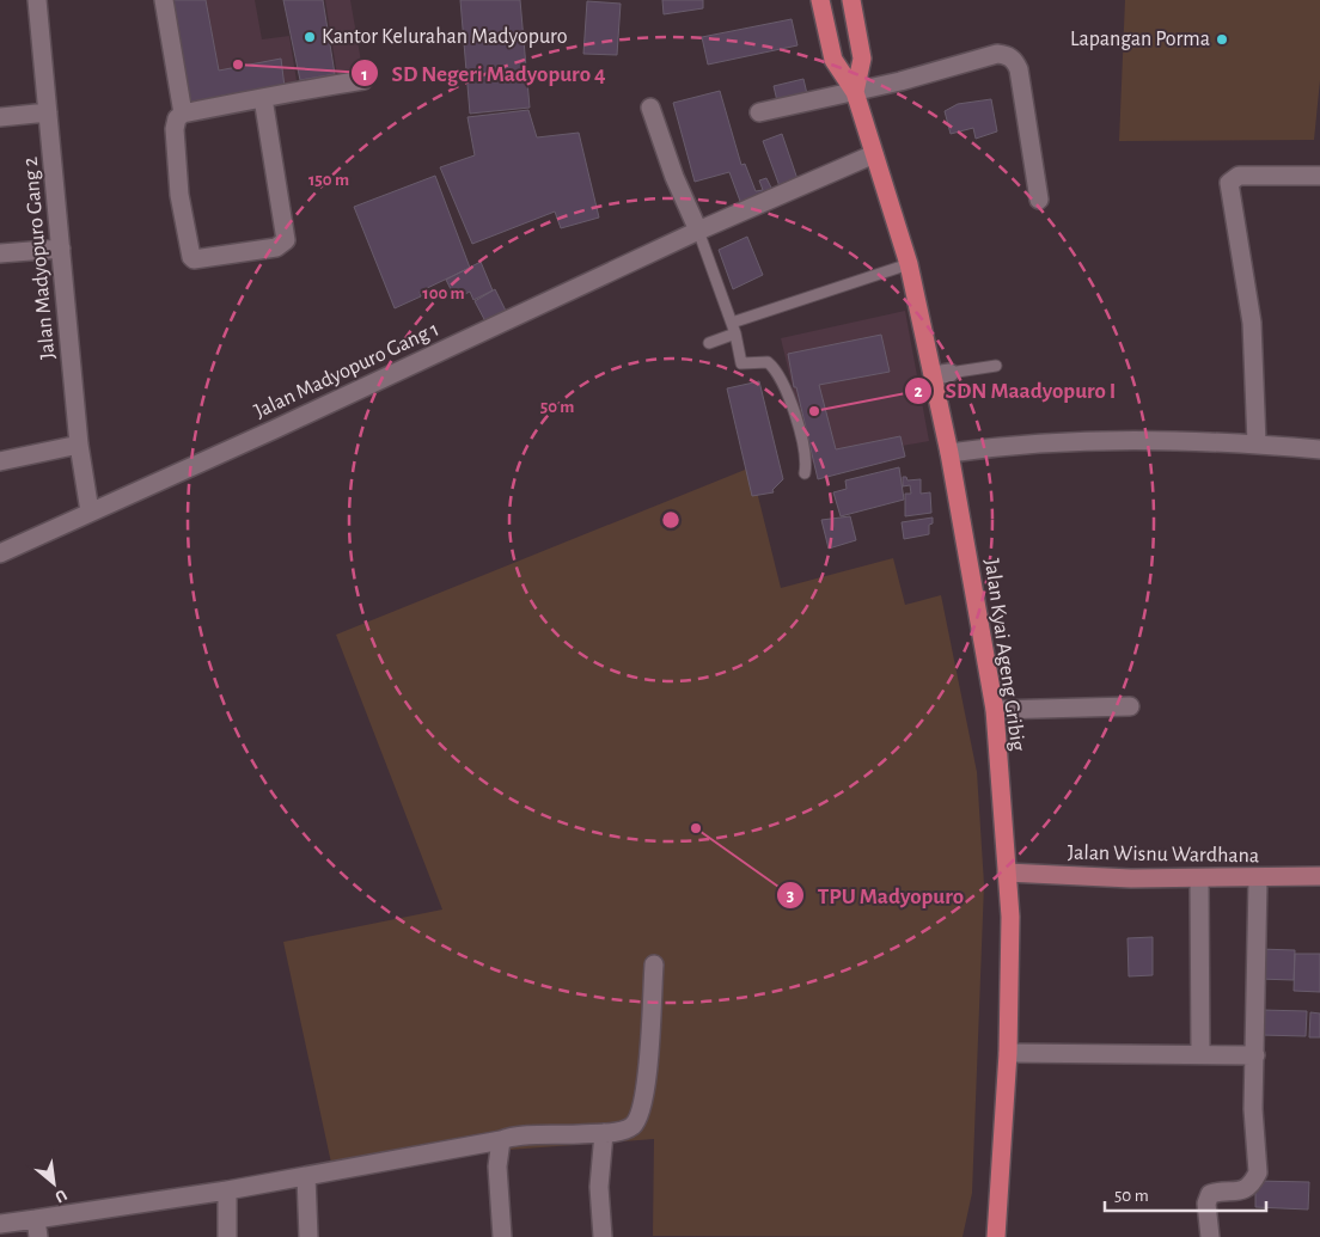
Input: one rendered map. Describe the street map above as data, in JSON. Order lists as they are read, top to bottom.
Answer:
{
  "streets": {
    "main road": ["Jalan Kyai Ageng Gribig"],
    "street": ["Jalan Madyopuro Gang 2", "Jalan Madyopuro Gang 1", "Jalan Wisnu Wardhana"]
  },
  "crossings": [
    ["Jalan Madyopuro Gang 2", "Jalan Madyopuro Gang 1"],
    ["Jalan Madyopuro Gang 1", "Jalan Kyai Ageng Gribig"],
    ["Jalan Kyai Ageng Gribig", "Jalan Wisnu Wardhana"]
  ],
  "places": [
    "Kantor Kelurahan Madyopuro",
    "Lapangan Porma",
    "SD Negeri Madyopuro 4",
    "SDN Maadyopuro I",
    "TPU Madyopuro"
  ],
  "scale_bar": "50 m",
  "north": "bottom right",
  "rings": ["150 m", "100 m", "50 m"]
}
